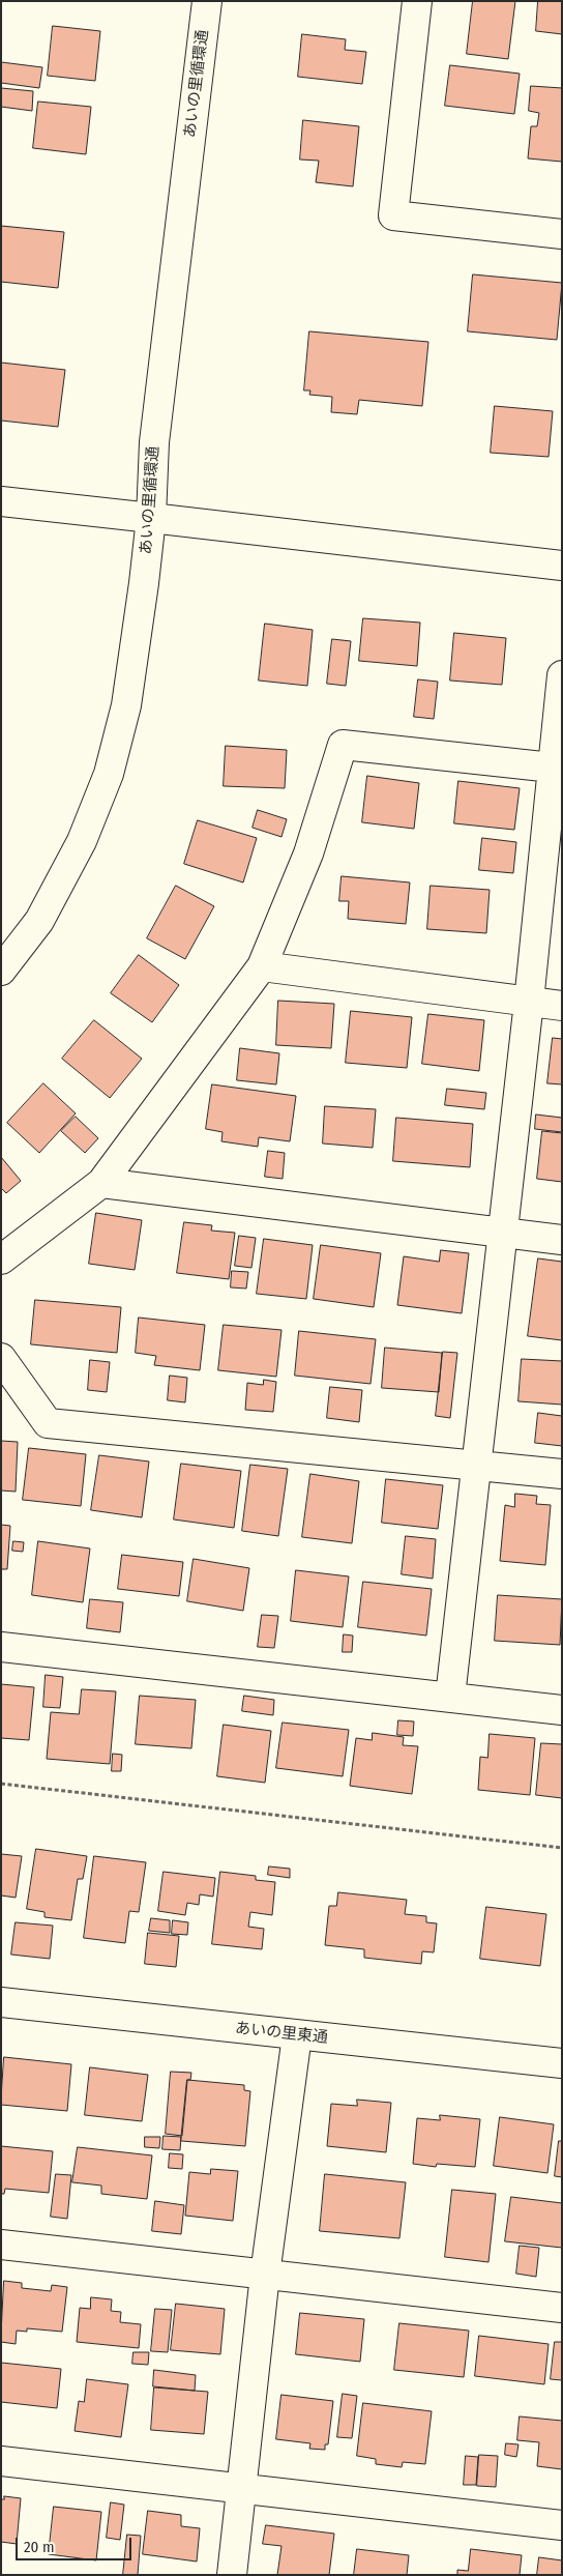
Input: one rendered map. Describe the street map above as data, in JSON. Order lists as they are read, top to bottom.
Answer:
{
  "streets": {
    "street": ["あいの里循環通", "あいの里東通"]
  },
  "scale_bar": "20 m"
}
